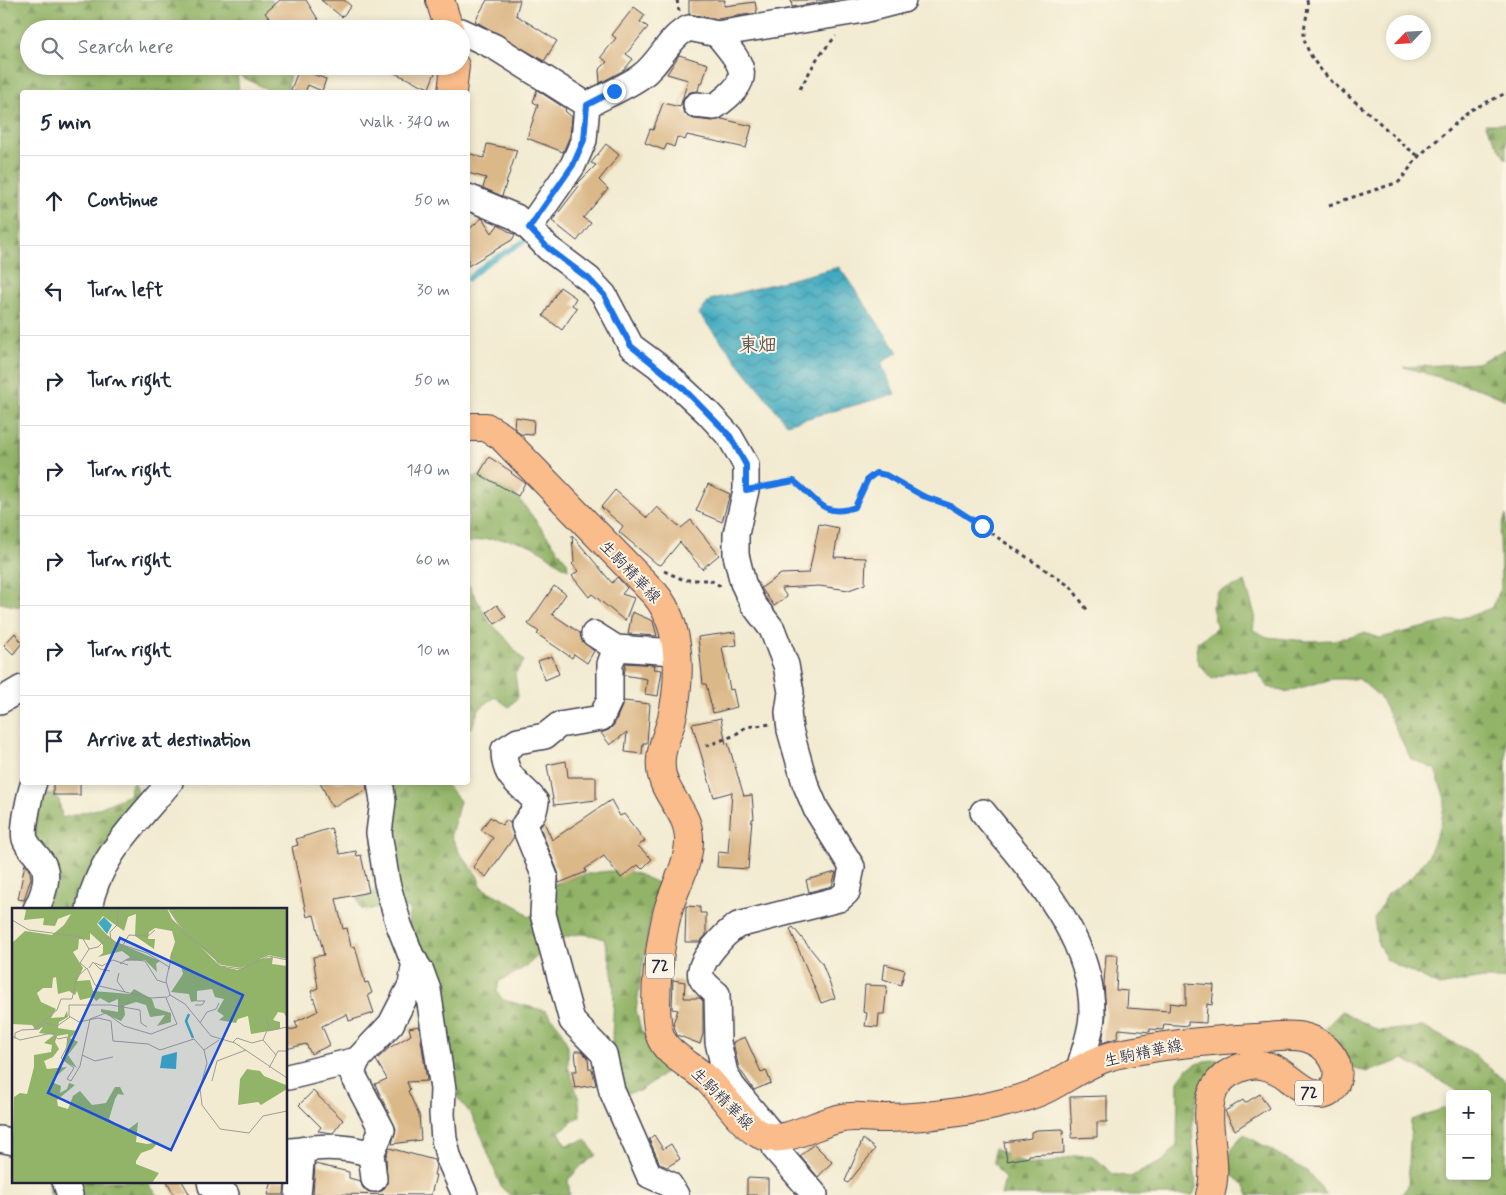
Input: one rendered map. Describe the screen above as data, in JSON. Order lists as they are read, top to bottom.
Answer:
{
  "streets": {
    "main road": ["生駒精華線", "72"]
  },
  "districts": ["東畑"],
  "north": "bottom left",
  "page": {
    "search": "Search here",
    "heading": ["5 min", "Walk · 340 m"],
    "list": [
      ["Continue", "50 m"],
      ["Turn left", "30 m"],
      ["Turn right", "50 m"],
      ["Turn right", "140 m"],
      ["Turn right", "60 m"],
      ["Turn right", "10 m"],
      "Arrive at destination"
    ],
    "map_buttons": ["+", "−"]
  }
}
